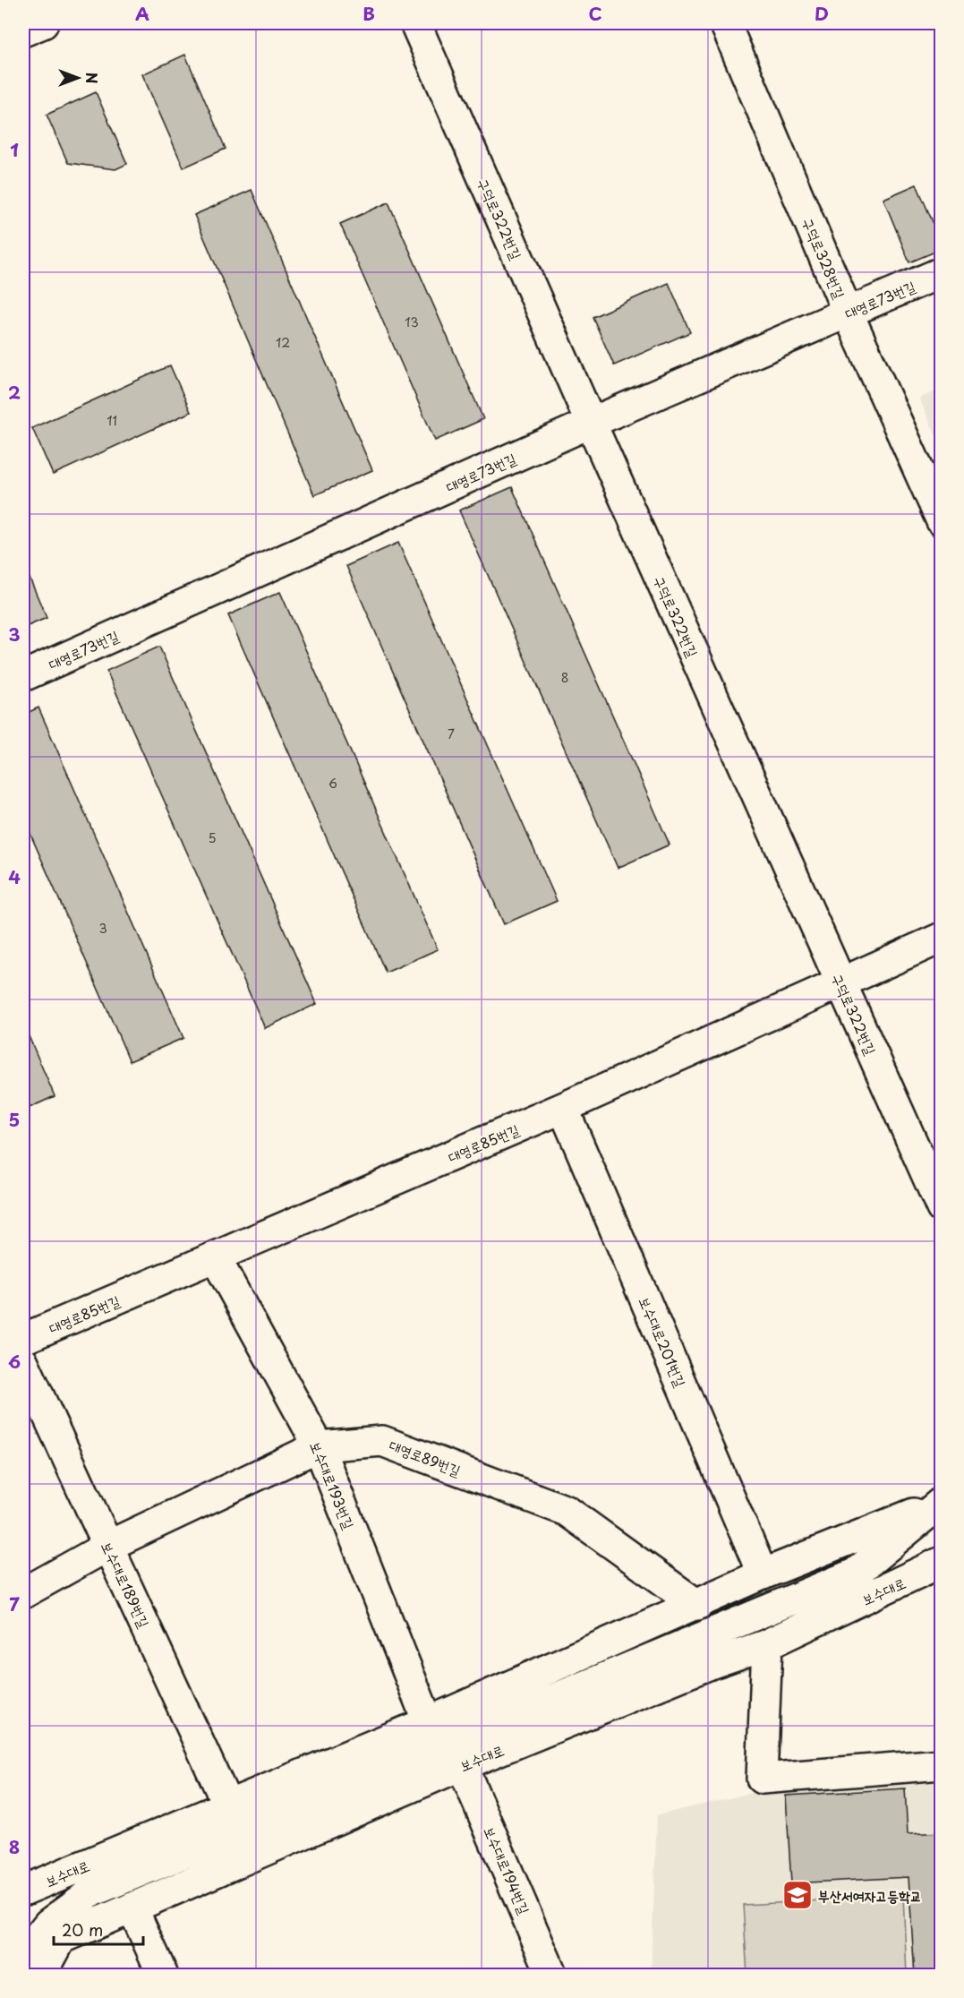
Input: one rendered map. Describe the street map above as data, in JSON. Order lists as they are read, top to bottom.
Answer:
{
  "streets": {
    "street": [
      "구덕로322번길",
      "구덕로328번길",
      "대영로73번길",
      "대영로85번길",
      "보수대로201번길",
      "대영로89번길",
      "보수대로193번길",
      "보수대로189번길",
      "보수대로",
      "보수대로194번길"
    ]
  },
  "crossings": [
    ["구덕로322번길", "대영로73번길"],
    ["구덕로322번길", "대영로85번길"],
    ["구덕로328번길", "대영로73번길"],
    ["대영로85번길", "보수대로201번길"],
    ["대영로85번길", "보수대로193번길"],
    ["보수대로201번길", "보수대로"],
    ["대영로89번길", "보수대로193번길"],
    ["대영로89번길", "보수대로189번길"],
    ["대영로89번길", "보수대로"],
    ["보수대로193번길", "보수대로"],
    ["보수대로189번길", "보수대로"],
    ["보수대로", "보수대로194번길"]
  ],
  "places": {
    "school or university": ["부산서여자고등학교"]
  },
  "house_numbers": [
    "13",
    "12",
    "11",
    "8",
    "7",
    "6",
    "5",
    "3"
  ],
  "scale_bar": "20 m",
  "north": "right",
  "grid": {
    "columns": [
      "A",
      "B",
      "C",
      "D"
    ],
    "rows": [
      "1",
      "2",
      "3",
      "4",
      "5",
      "6",
      "7",
      "8"
    ]
  }
}
